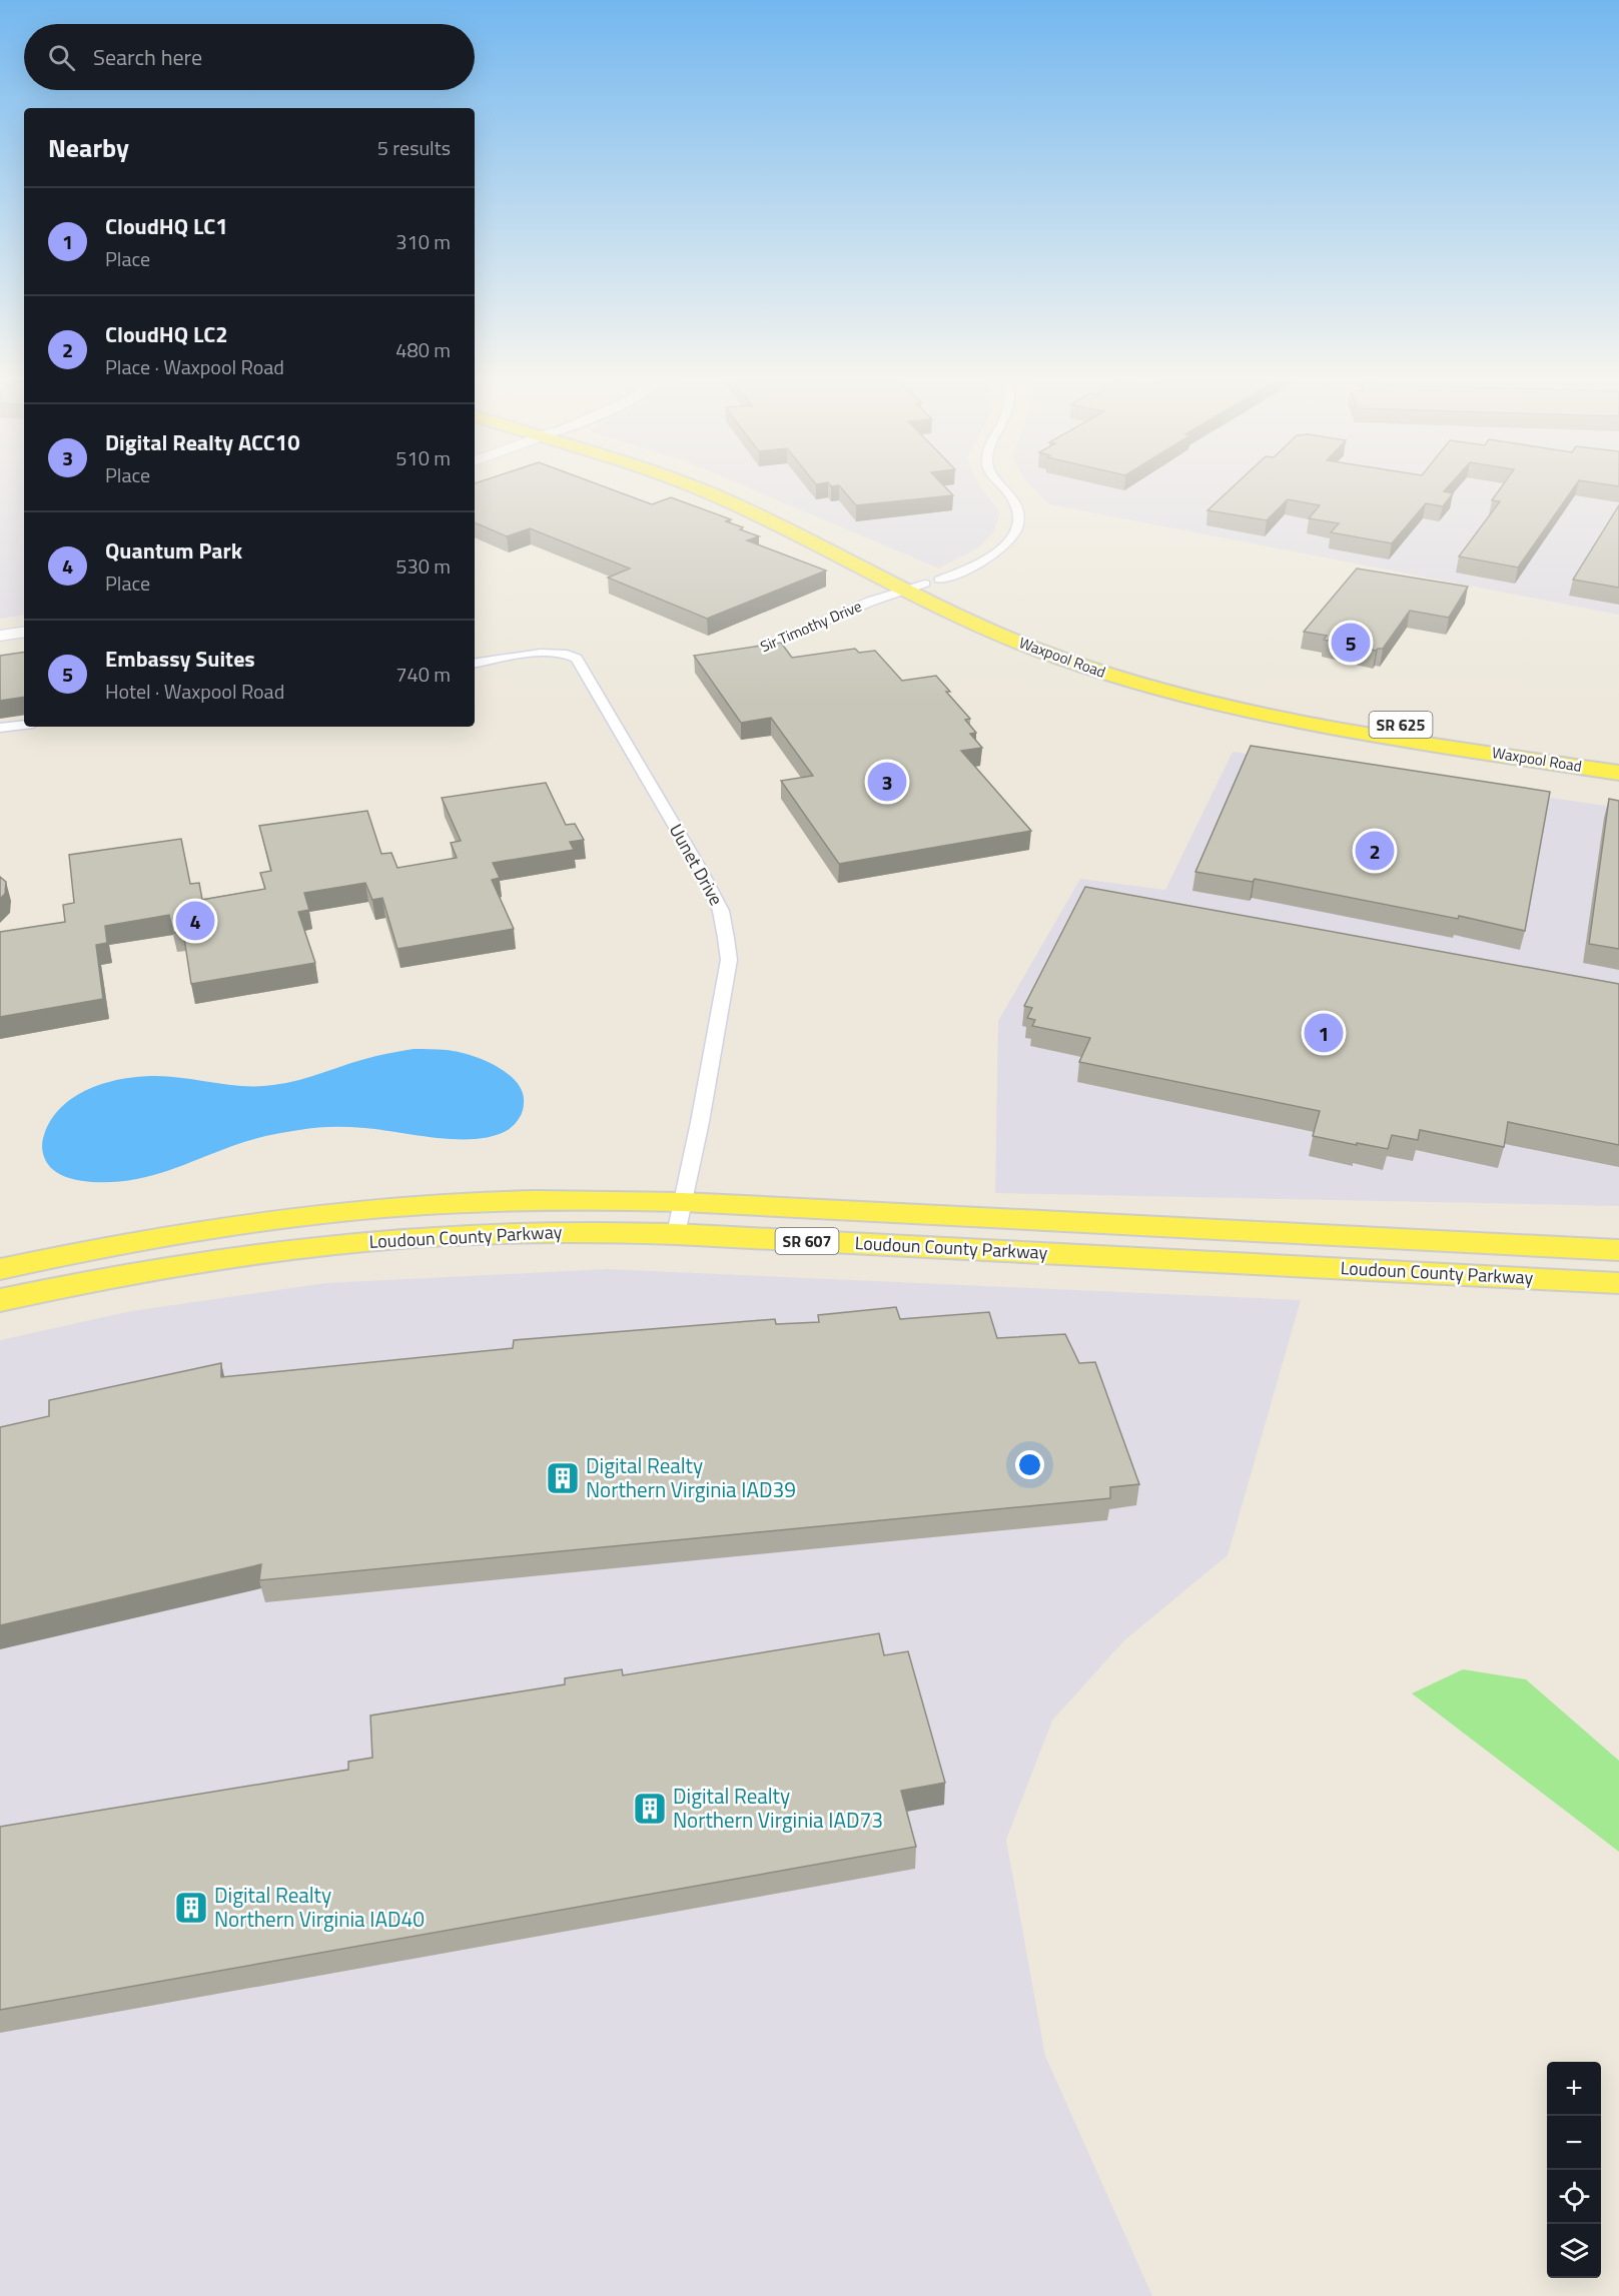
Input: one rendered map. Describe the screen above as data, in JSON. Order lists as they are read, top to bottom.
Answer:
{
  "streets": {
    "main road": [
      "Waxpool Road",
      "SR 625",
      "Loudoun County Parkway",
      "SR 607"
    ],
    "street": ["Sir Timothy Drive", "Uunet Drive"]
  },
  "crossings": [
    ["Sir Timothy Drive", "Waxpool Road"],
    ["Uunet Drive", "Loudoun County Parkway"]
  ],
  "places": {
    "building": ["Digital Realty Northern Virginia IAD39", "Digital Realty Northern Virginia IAD73", "Digital Realty Northern Virginia IAD40"]
  },
  "page": {
    "search": "Search here",
    "heading": ["Nearby", "5 results"],
    "list": [
      {
        "mark": "1",
        "name": "CloudHQ LC1",
        "note": "Place",
        "value": "310 m"
      },
      {
        "mark": "2",
        "name": "CloudHQ LC2",
        "note": "Place · Waxpool Road",
        "value": "480 m"
      },
      {
        "mark": "3",
        "name": "Digital Realty ACC10",
        "note": "Place",
        "value": "510 m"
      },
      {
        "mark": "4",
        "name": "Quantum Park",
        "note": "Place",
        "value": "530 m"
      },
      {
        "mark": "5",
        "name": "Embassy Suites",
        "note": "Hotel · Waxpool Road",
        "value": "740 m"
      }
    ],
    "pins": [
      "5",
      "3",
      "2",
      "4",
      "1"
    ],
    "map_buttons": ["+", "−"]
  }
}
